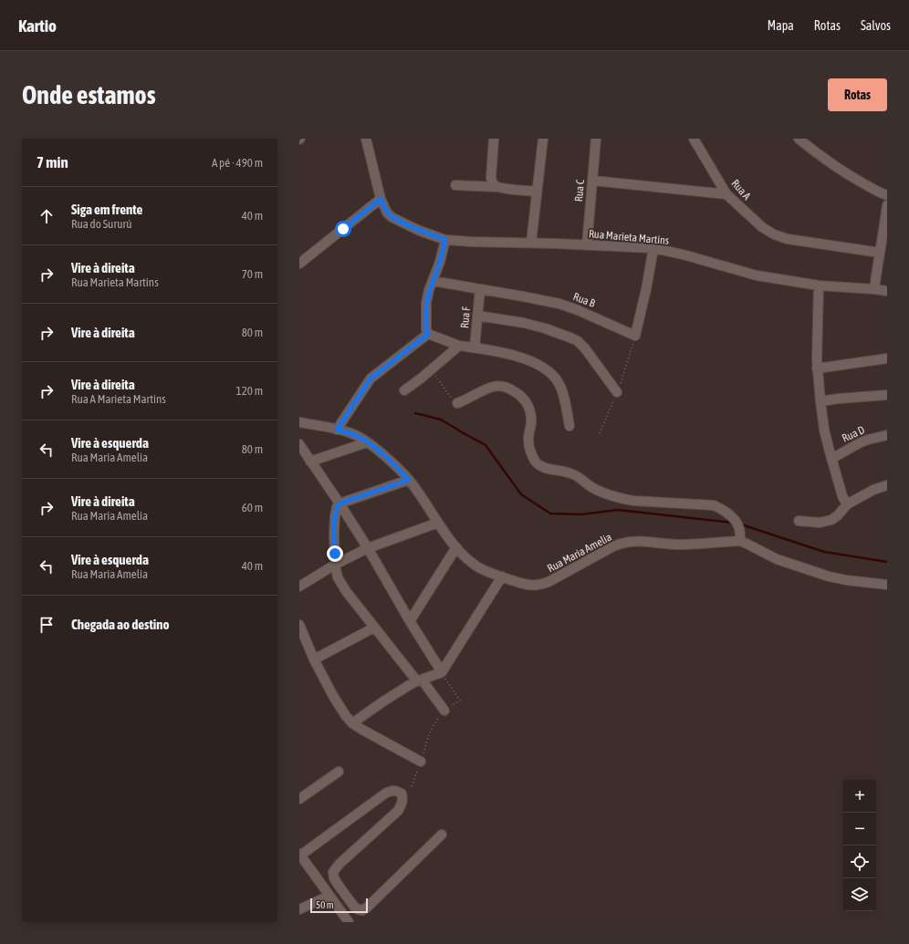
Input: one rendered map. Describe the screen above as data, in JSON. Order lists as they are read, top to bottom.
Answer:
{
  "streets": {
    "street": [
      "Rua A",
      "Rua C",
      "Rua Marieta Martins",
      "Rua B",
      "Rua F",
      "Rua D",
      "Rua Maria Amelia"
    ]
  },
  "crossings": [
    ["Rua C", "Rua Marieta Martins"],
    ["Rua Marieta Martins", "Rua B"],
    ["Rua B", "Rua F"]
  ],
  "scale_bar": "50 m",
  "page": {
    "header": "Kartio",
    "nav": ["Mapa", "Rotas", "Salvos"],
    "buttons": "Rotas",
    "title": "Onde estamos",
    "heading": ["7 min", "A pé · 490 m"],
    "list": [
      ["Siga em frente", "Rua do Sururú", "40 m"],
      ["Vire à direita", "Rua Marieta Martins", "70 m"],
      ["Vire à direita", "80 m"],
      ["Vire à direita", "Rua A Marieta Martins", "120 m"],
      ["Vire à esquerda", "Rua Maria Amelia", "80 m"],
      ["Vire à direita", "Rua Maria Amelia", "60 m"],
      ["Vire à esquerda", "Rua Maria Amelia", "40 m"],
      "Chegada ao destino"
    ],
    "map_buttons": ["+", "−"],
    "scale": "50 m"
  }
}
